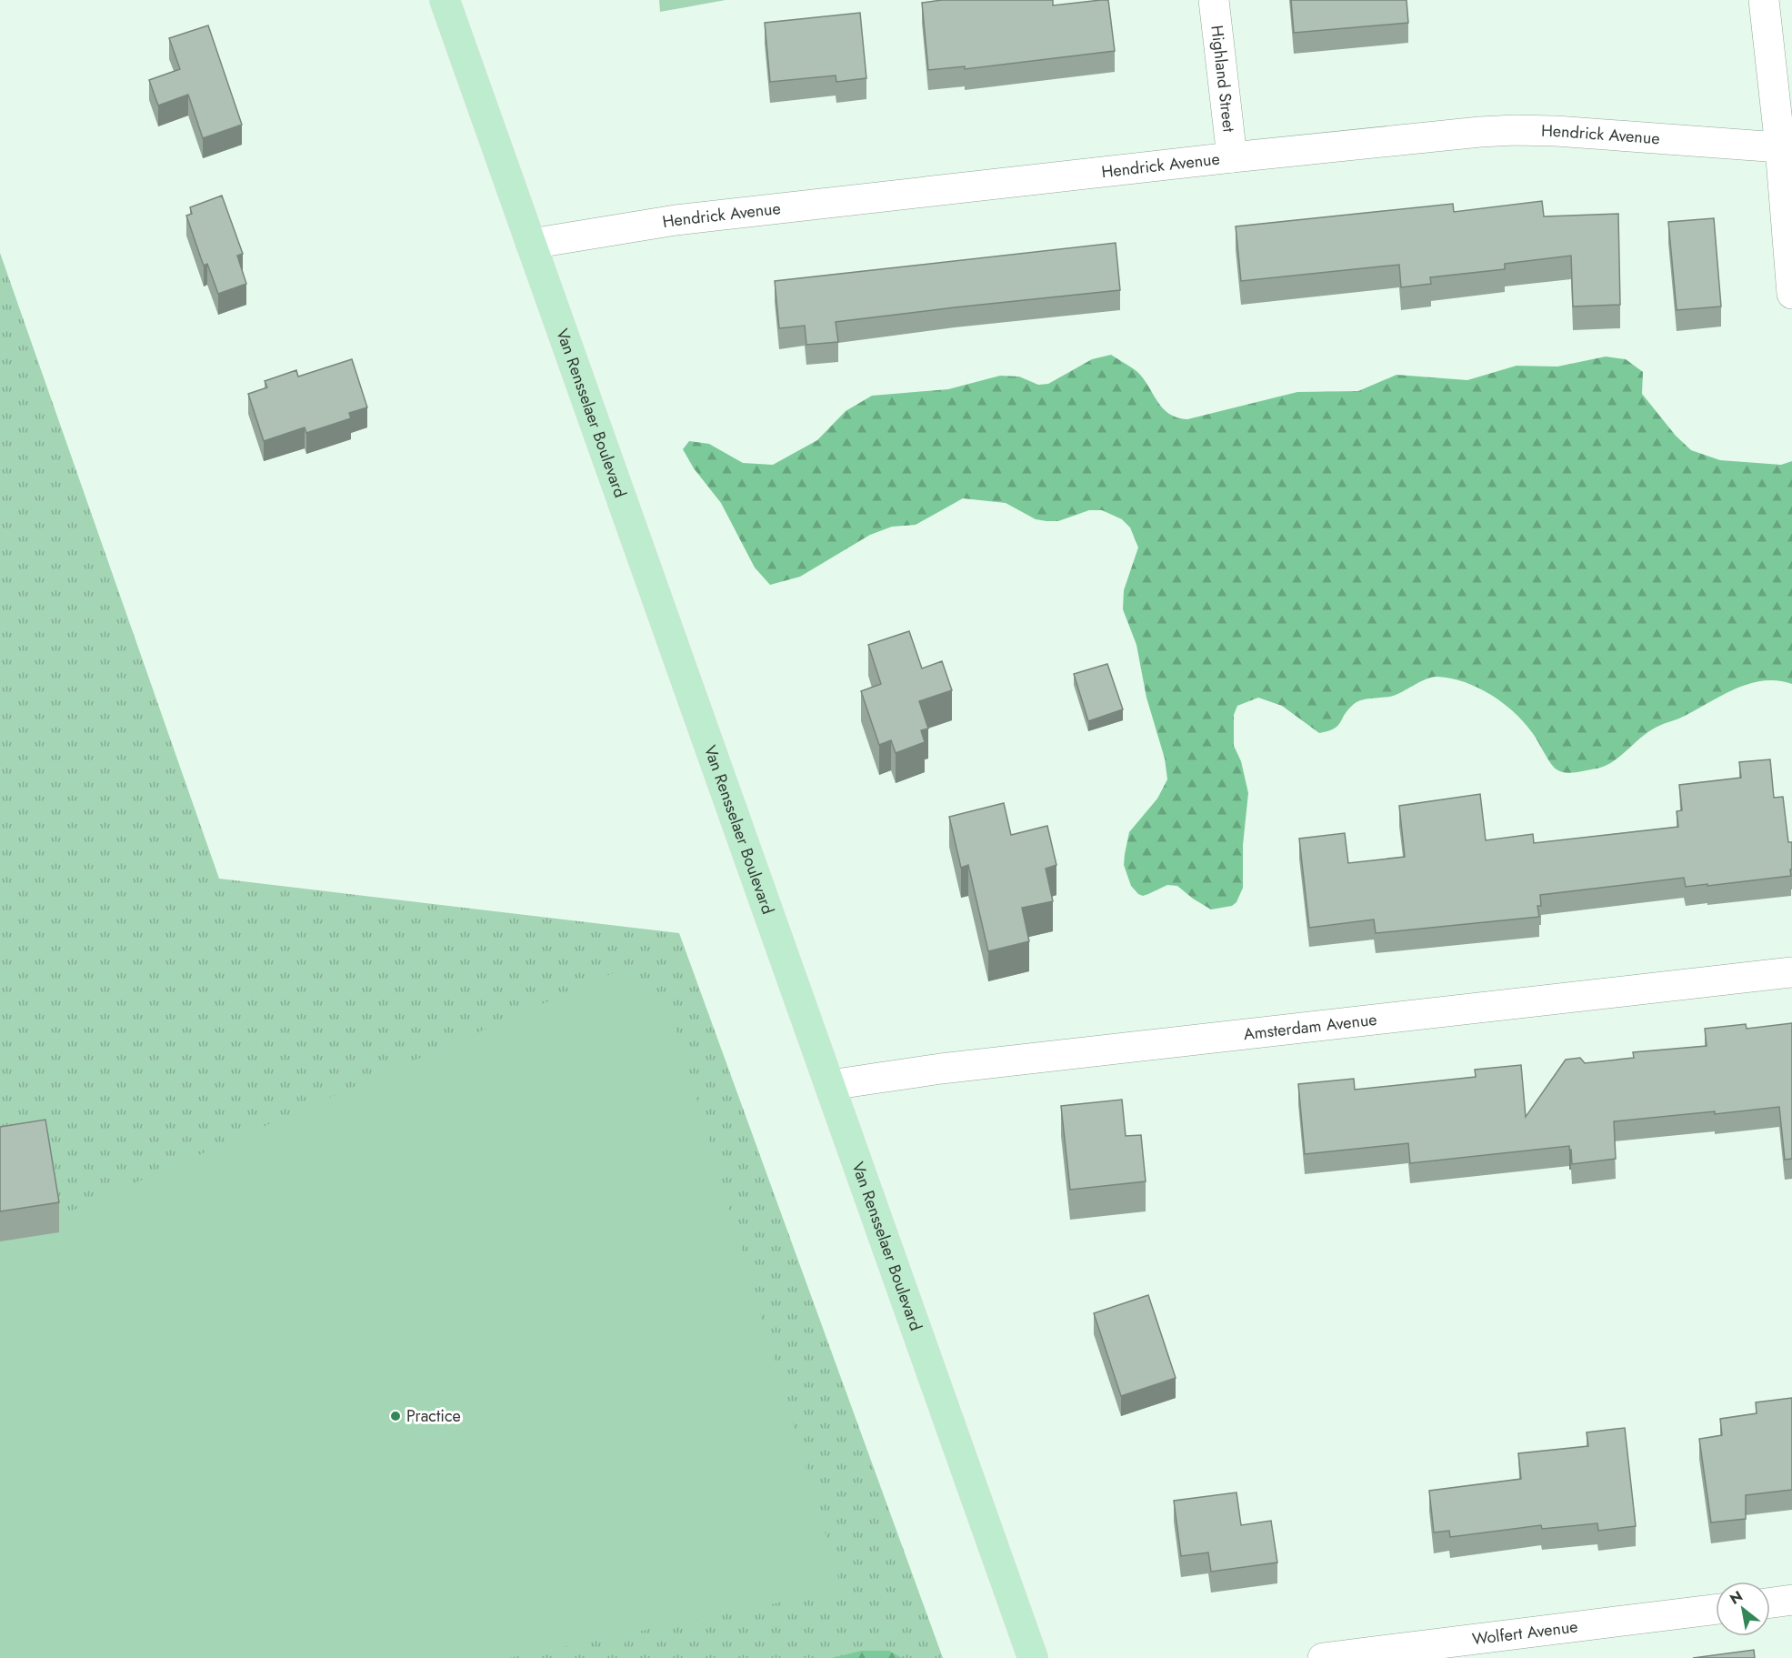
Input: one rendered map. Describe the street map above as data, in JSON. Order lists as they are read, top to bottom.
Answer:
{
  "streets": {
    "main road": ["Van Rensselaer Boulevard"],
    "street": [
      "Highland Street",
      "Hendrick Avenue",
      "Amsterdam Avenue",
      "Wolfert Avenue"
    ]
  },
  "crossings": [
    ["Highland Street", "Hendrick Avenue"],
    ["Hendrick Avenue", "Van Rensselaer Boulevard"],
    ["Van Rensselaer Boulevard", "Amsterdam Avenue"]
  ],
  "places": ["Practice"],
  "north": "top left"
}
